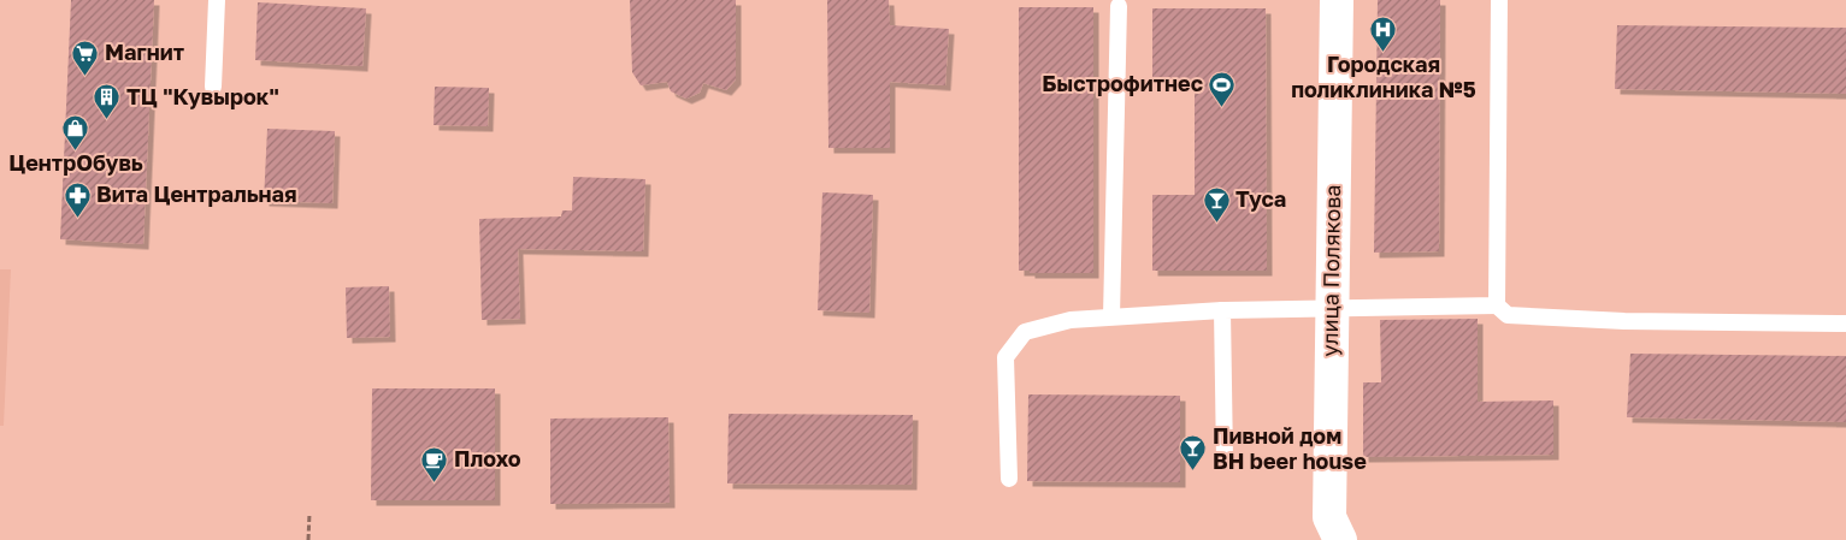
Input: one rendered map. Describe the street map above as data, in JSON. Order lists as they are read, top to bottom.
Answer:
{
  "streets": {
    "street": ["улица Полякова"]
  },
  "places": {
    "hospital": ["Городская поликлиника №5"],
    "supermarket": ["Магнит"],
    "sports": ["Быстрофитнес"],
    "building": ["ТЦ \"Кувырок\""],
    "shop": ["ЦентрОбувь"],
    "pharmacy": ["Вита Центральная"],
    "bar": ["Туса", "Пивной дом BH beer house"],
    "cafe": ["Плохо"]
  }
}
